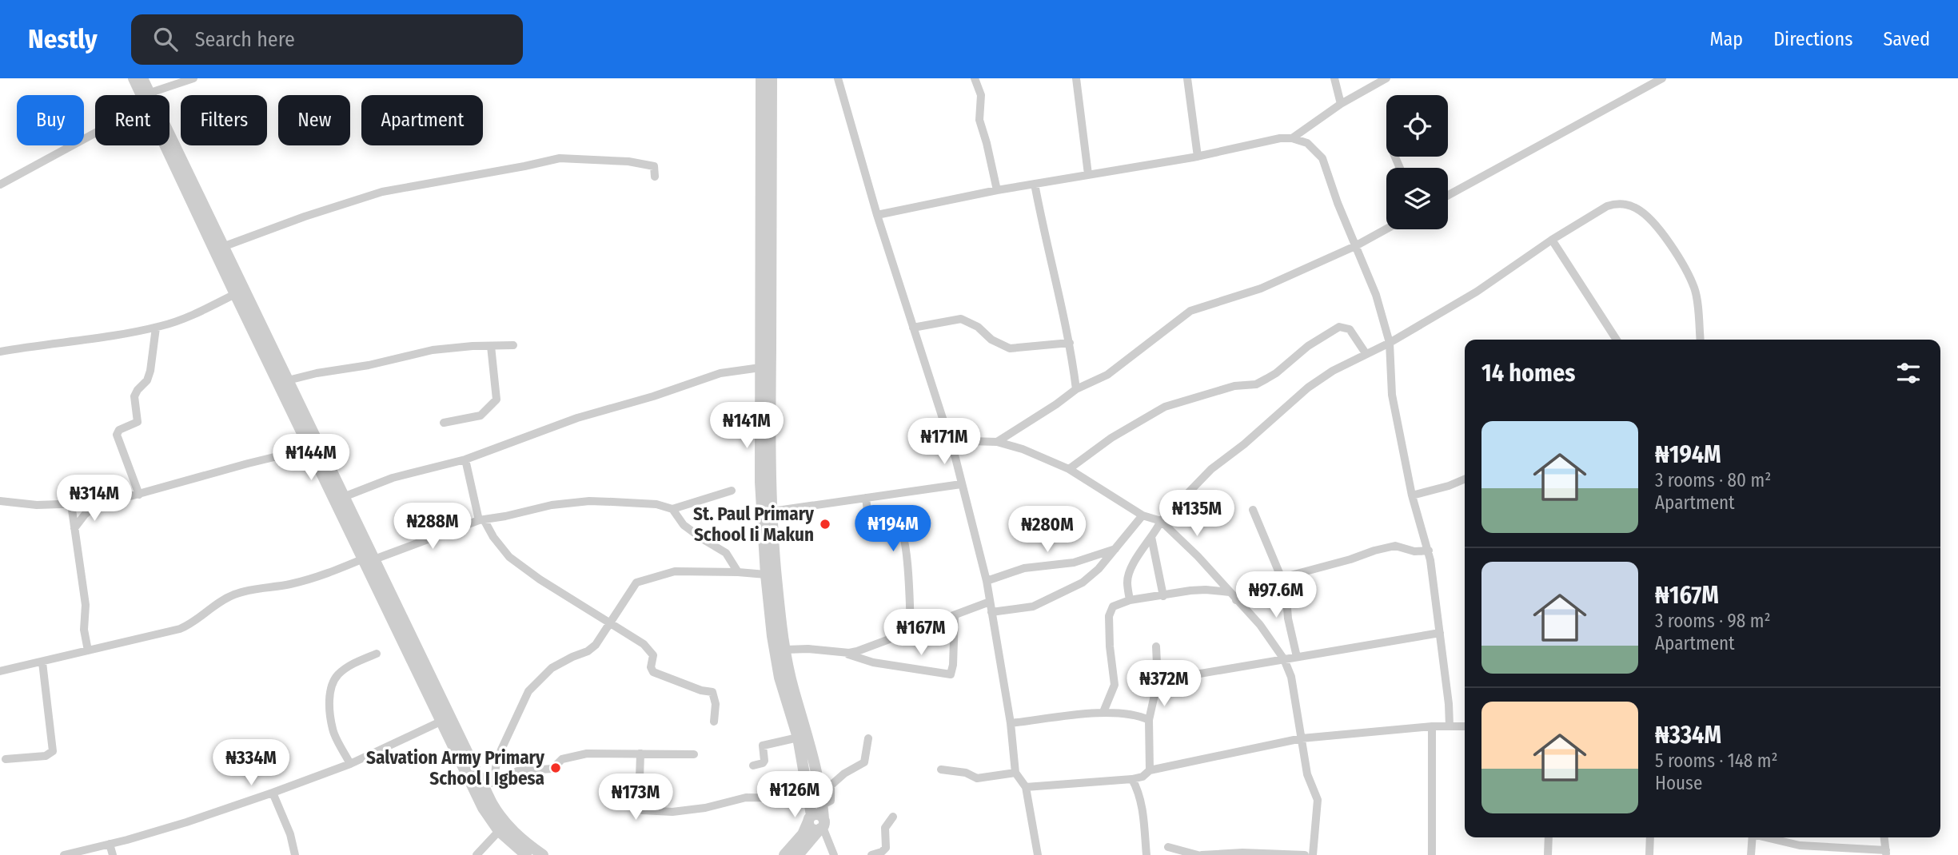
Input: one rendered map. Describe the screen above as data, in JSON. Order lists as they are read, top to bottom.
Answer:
{
  "places": ["St. Paul Primary School Ii Makun", "Salvation Army Primary School I Igbesa"],
  "page": {
    "header": "Nestly",
    "search": "Search here",
    "nav": ["Map", "Directions", "Saved"],
    "chip": [
      "Buy",
      "Rent",
      "Filters",
      "New",
      "Apartment"
    ],
    "heading": "14 homes",
    "price": [
      "₦141M",
      "₦171M",
      "₦144M",
      "₦314M",
      "₦135M",
      "₦288M",
      "₦194M",
      "₦280M",
      "₦97.6M",
      "₦167M",
      "₦372M",
      "₦334M",
      "₦126M",
      "₦173M"
    ],
    "list": [
      {
        "name": "₦194M",
        "note": "3 rooms · 80 m² · Apartment"
      },
      {
        "name": "₦167M",
        "note": "3 rooms · 98 m² · Apartment"
      },
      {
        "name": "₦334M",
        "note": "5 rooms · 148 m² · House"
      }
    ]
  }
}
